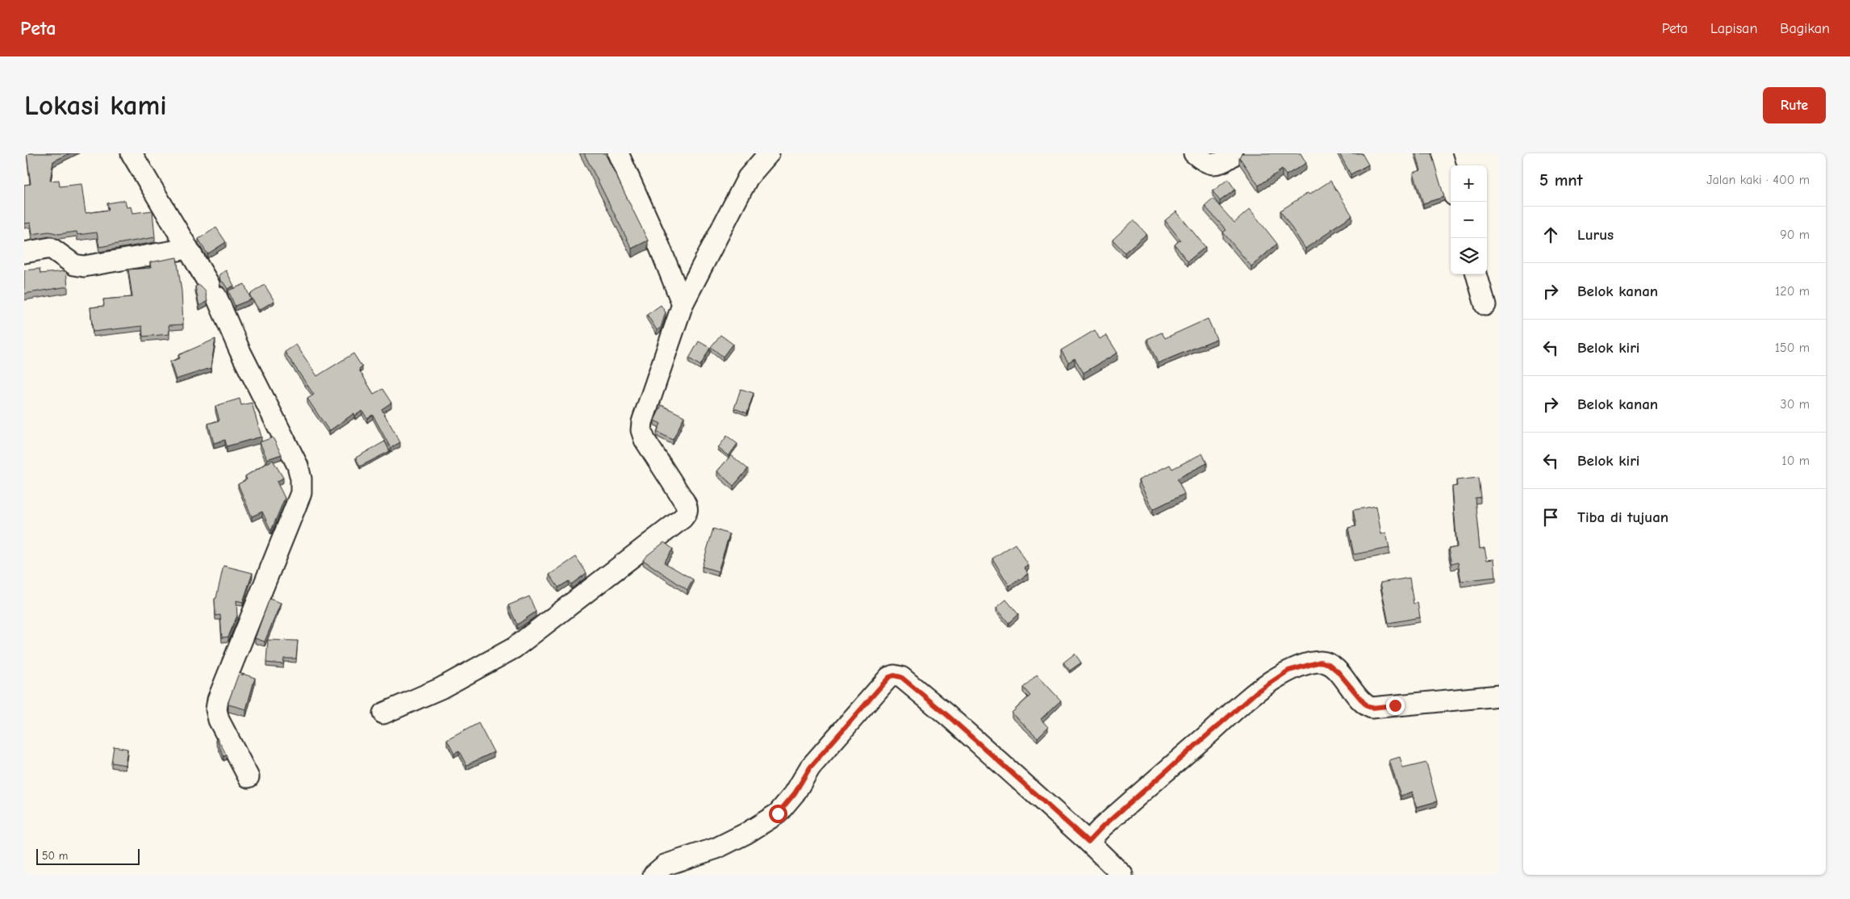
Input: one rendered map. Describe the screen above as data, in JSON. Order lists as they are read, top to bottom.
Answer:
{
  "scale_bar": "50 m",
  "page": {
    "header": "Peta",
    "nav": ["Peta", "Lapisan", "Bagikan"],
    "buttons": "Rute",
    "title": "Lokasi kami",
    "heading": ["5 mnt", "Jalan kaki · 400 m"],
    "map_buttons": ["+", "−"],
    "list": [
      ["Lurus", "90 m"],
      ["Belok kanan", "120 m"],
      ["Belok kiri", "150 m"],
      ["Belok kanan", "30 m"],
      ["Belok kiri", "10 m"],
      "Tiba di tujuan"
    ],
    "scale": "50 m"
  }
}
